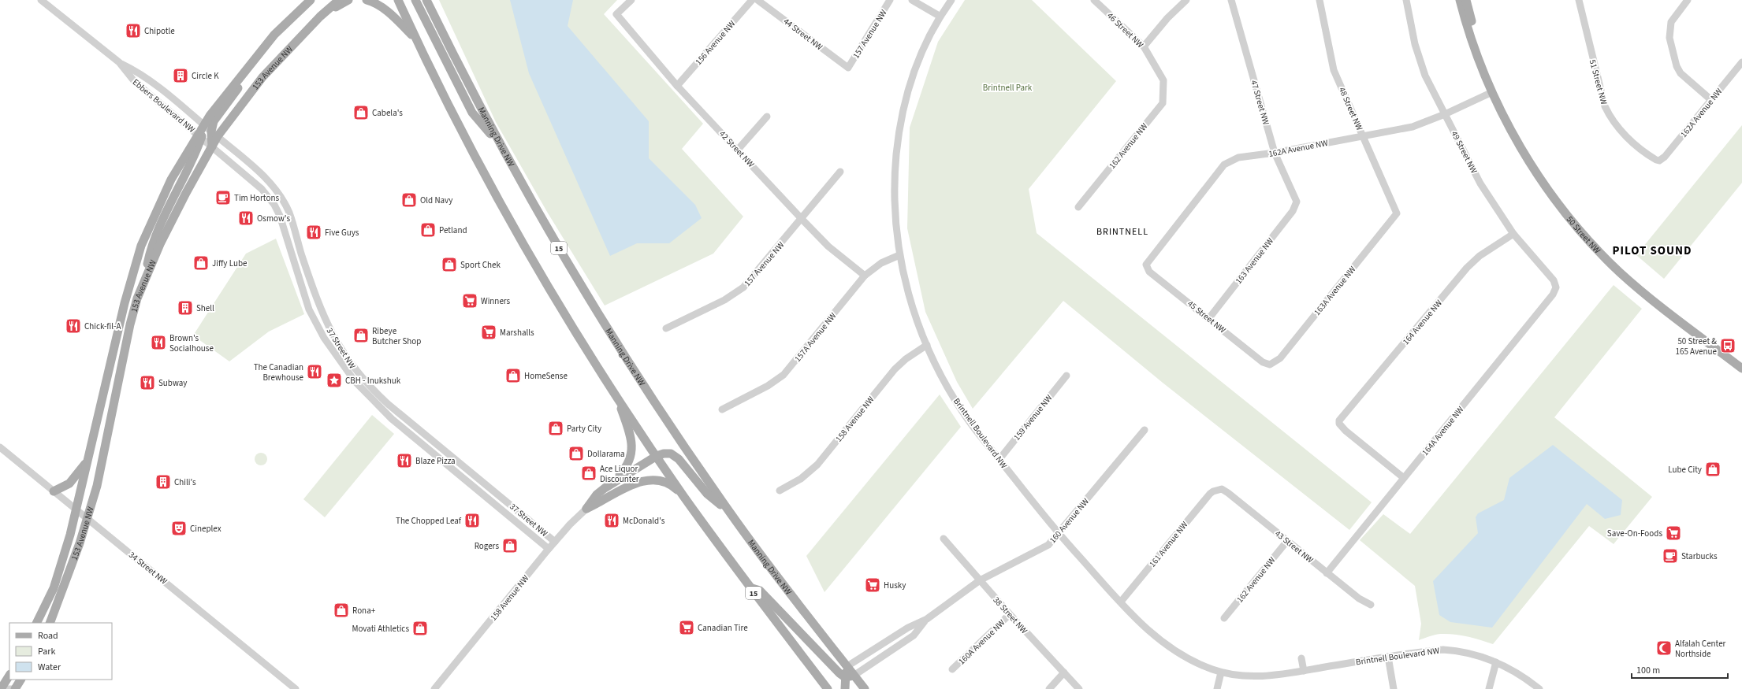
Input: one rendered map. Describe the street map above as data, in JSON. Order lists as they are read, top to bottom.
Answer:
{
  "streets": {
    "main road": [
      "153 Avenue NW",
      "Manning Drive NW",
      "50 Street NW",
      "15"
    ],
    "street": [
      "46 Street NW",
      "44 Street NW",
      "157 Avenue NW",
      "156 Avenue NW",
      "51 Street NW",
      "47 Street NW",
      "Ebbers Boulevard NW",
      "48 Street NW",
      "162A Avenue NW",
      "162 Avenue NW",
      "42 Street NW",
      "49 Street NW",
      "163 Avenue NW",
      "163A Avenue NW",
      "45 Street NW",
      "164 Avenue NW",
      "157A Avenue NW",
      "37 Street NW",
      "159 Avenue NW",
      "158 Avenue NW",
      "164A Avenue NW",
      "Brintnell Boulevard NW",
      "160 Avenue NW",
      "161 Avenue NW",
      "43 Street NW",
      "34 Street NW",
      "38 Street NW",
      "160A Avenue NW"
    ]
  },
  "crossings": [
    ["46 Street NW", "162 Avenue NW"],
    ["44 Street NW", "157 Avenue NW"],
    ["157 Avenue NW", "42 Street NW"],
    ["156 Avenue NW", "42 Street NW"],
    ["153 Avenue NW", "Ebbers Boulevard NW"],
    ["153 Avenue NW", "37 Street NW"],
    ["153 Avenue NW", "34 Street NW"],
    ["51 Street NW", "162A Avenue NW"],
    ["47 Street NW", "162A Avenue NW"],
    ["47 Street NW", "163 Avenue NW"],
    ["Ebbers Boulevard NW", "37 Street NW"],
    ["48 Street NW", "162A Avenue NW"],
    ["48 Street NW", "163A Avenue NW"],
    ["162A Avenue NW", "49 Street NW"],
    ["162A Avenue NW", "50 Street NW"],
    ["162A Avenue NW", "45 Street NW"],
    ["Manning Drive NW", "160 Avenue NW"],
    ["162 Avenue NW", "43 Street NW"],
    ["42 Street NW", "157A Avenue NW"],
    ["49 Street NW", "164 Avenue NW"],
    ["49 Street NW", "164A Avenue NW"],
    ["163 Avenue NW", "45 Street NW"],
    ["163A Avenue NW", "45 Street NW"],
    ["164 Avenue NW", "164A Avenue NW"],
    ["157A Avenue NW", "Brintnell Boulevard NW"],
    ["37 Street NW", "158 Avenue NW"],
    ["159 Avenue NW", "Brintnell Boulevard NW"],
    ["158 Avenue NW", "Brintnell Boulevard NW"],
    ["164A Avenue NW", "43 Street NW"],
    ["Brintnell Boulevard NW", "160 Avenue NW"],
    ["Brintnell Boulevard NW", "161 Avenue NW"],
    ["160 Avenue NW", "38 Street NW"],
    ["161 Avenue NW", "43 Street NW"],
    ["38 Street NW", "160A Avenue NW"]
  ],
  "districts": ["BRINTNELL", "PILOT SOUND"],
  "parks": ["Brintnell Park"],
  "places": {
    "restaurant": [
      "Chipotle",
      "Osmow's",
      "Five Guys",
      "Chick-fil-A",
      "Brown's Socialhouse",
      "The Canadian Brewhouse",
      "Subway",
      "Blaze Pizza",
      "The Chopped Leaf",
      "McDonald's"
    ],
    "building": ["Circle K", "Shell", "Chili's"],
    "shop": [
      "Cabela's",
      "Old Navy",
      "Petland",
      "Jiffy Lube",
      "Sport Chek",
      "Ribeye Butcher Shop",
      "HomeSense",
      "Party City",
      "Dollarama",
      "Lube City",
      "Ace Liquor Discounter",
      "Rogers",
      "Rona+",
      "Movati Athletics"
    ],
    "cafe": ["Tim Hortons", "Starbucks"],
    "supermarket": [
      "Winners",
      "Marshalls",
      "Save-On-Foods",
      "Husky",
      "Canadian Tire"
    ],
    "bus stop": ["50 Street & 165 Avenue"],
    "place": ["CBH - Inukshuk"],
    "theatre": ["Cineplex"],
    "mosque": ["Alfalah Center Northside"]
  },
  "legend": ["Road", "Park", "Water"],
  "scale_bar": "100 m"
}
